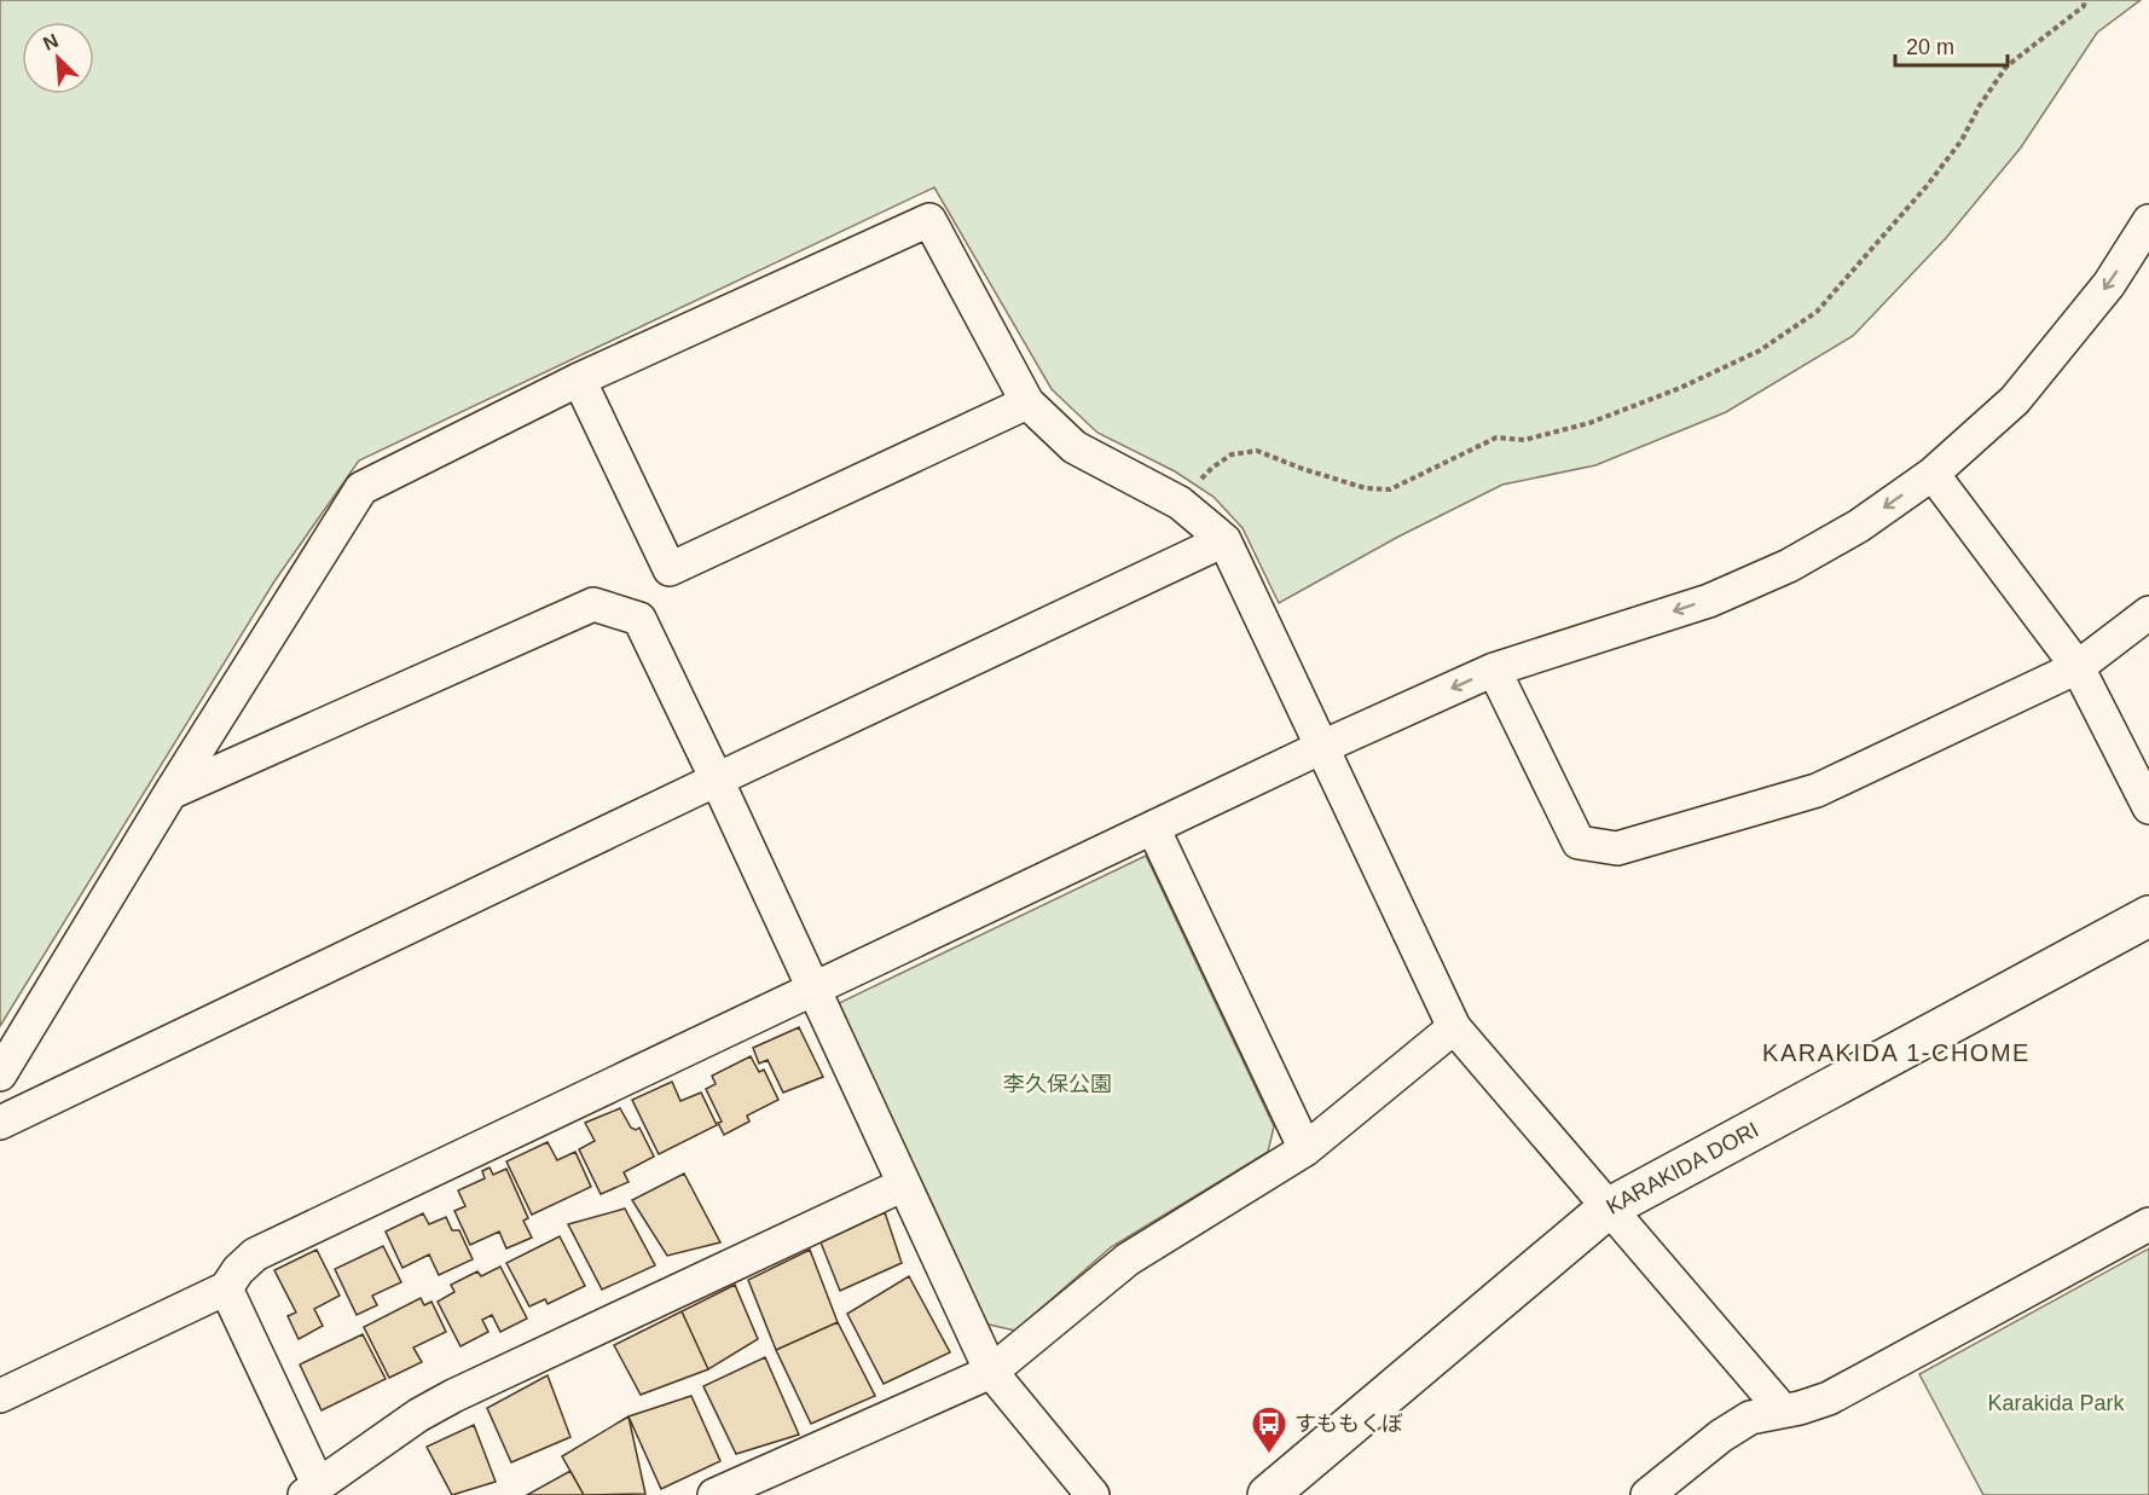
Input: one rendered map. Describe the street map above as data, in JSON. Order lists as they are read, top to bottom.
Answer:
{
  "streets": {
    "street": ["KARAKIDA DORI"]
  },
  "districts": ["KARAKIDA 1-CHOME"],
  "parks": ["李久保公園", "Karakida Park"],
  "places": {
    "bus stop": ["すももくぼ"]
  },
  "scale_bar": "20 m",
  "north": "top left"
}
